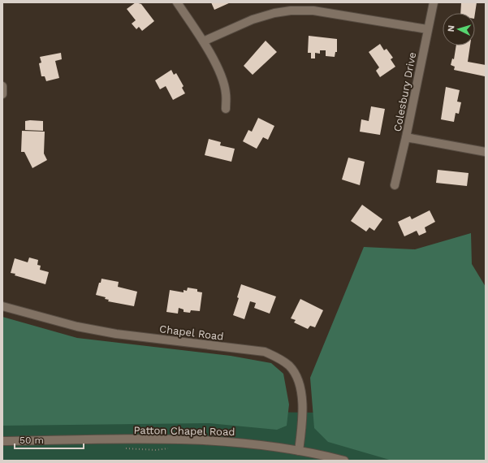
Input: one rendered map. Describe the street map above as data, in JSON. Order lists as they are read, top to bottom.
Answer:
{
  "streets": {
    "street": ["Colesbury Drive", "Chapel Road", "Patton Chapel Road"]
  },
  "crossings": [
    ["Chapel Road", "Patton Chapel Road"]
  ],
  "scale_bar": "50 m",
  "north": "left"
}
